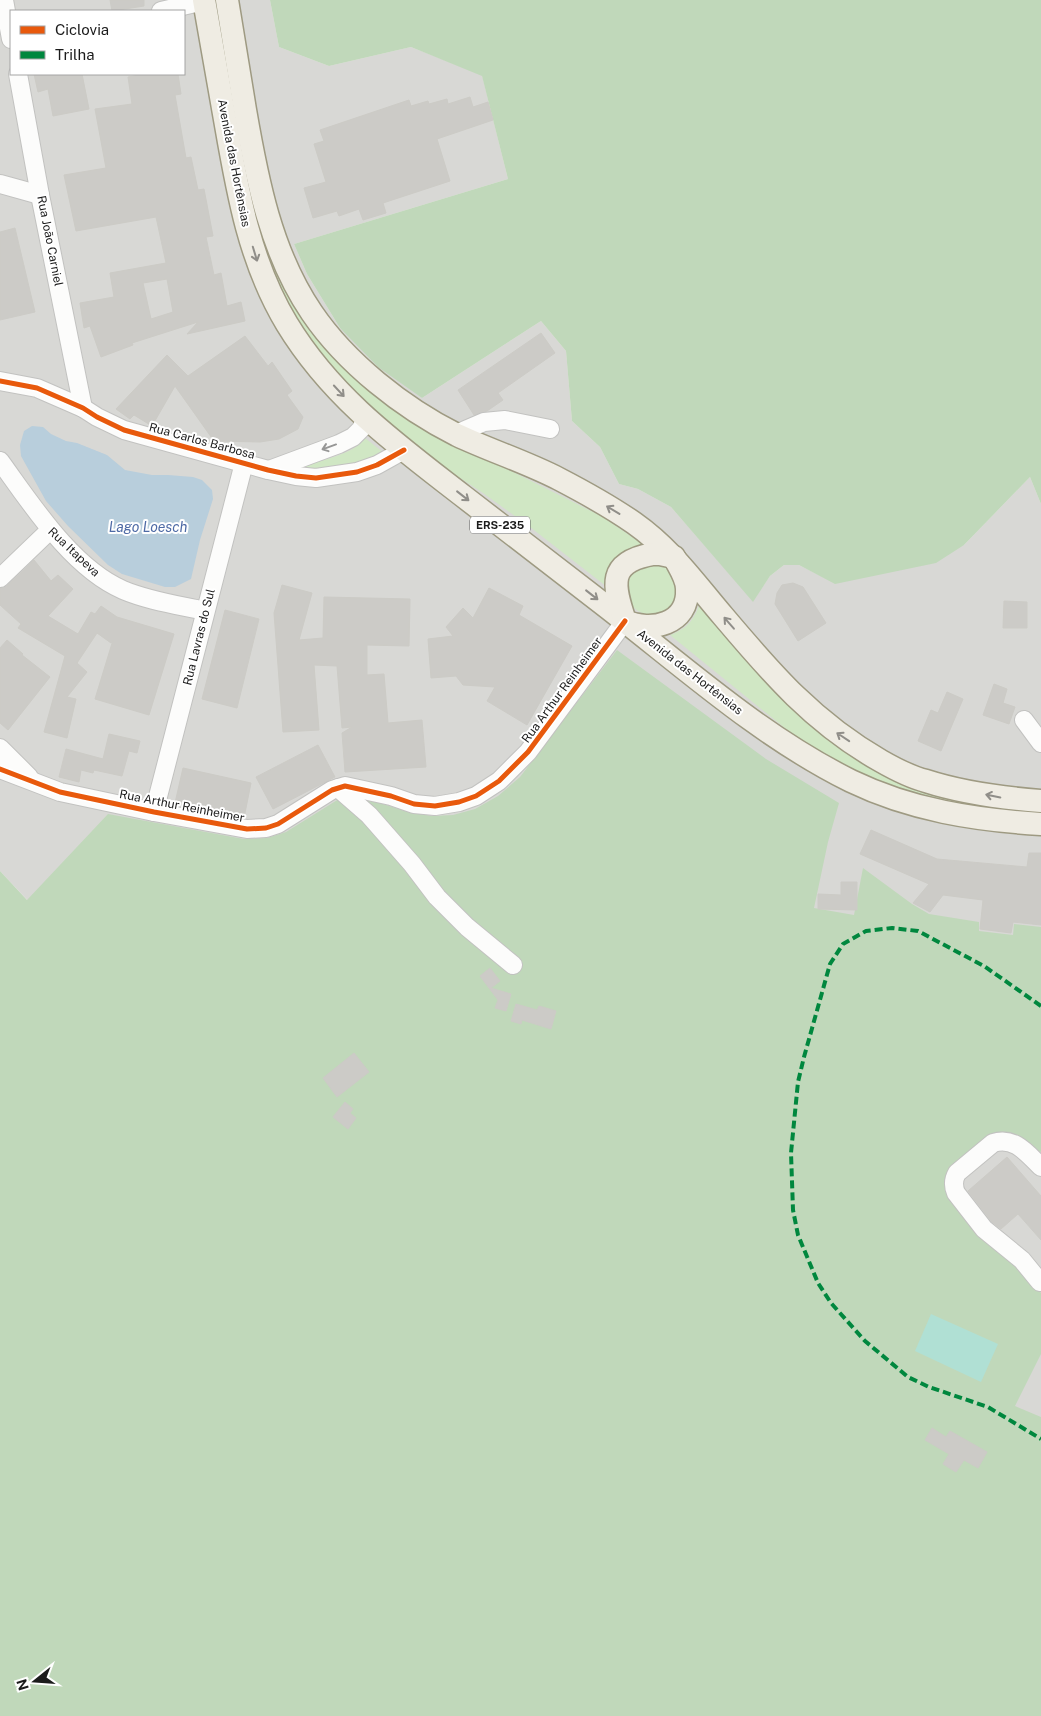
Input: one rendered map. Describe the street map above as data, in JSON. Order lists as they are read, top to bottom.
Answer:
{
  "streets": {
    "main road": ["Avenida das Hortênsias", "ERS-235"],
    "street": [
      "Rua João Carniel",
      "Rua Carlos Barbosa",
      "Rua Itapeva",
      "Rua Lavras do Sul",
      "Rua Arthur Reinheimer"
    ]
  },
  "crossings": [
    ["Avenida das Hortênsias", "Rua Carlos Barbosa"],
    ["Avenida das Hortênsias", "Rua Arthur Reinheimer"],
    ["Rua João Carniel", "Rua Carlos Barbosa"],
    ["Rua Carlos Barbosa", "Rua Lavras do Sul"],
    ["Rua Itapeva", "Rua Lavras do Sul"],
    ["Rua Lavras do Sul", "Rua Arthur Reinheimer"]
  ],
  "water": ["Lago Loesch"],
  "legend": ["Ciclovia", "Trilha"],
  "north": "left"
}
